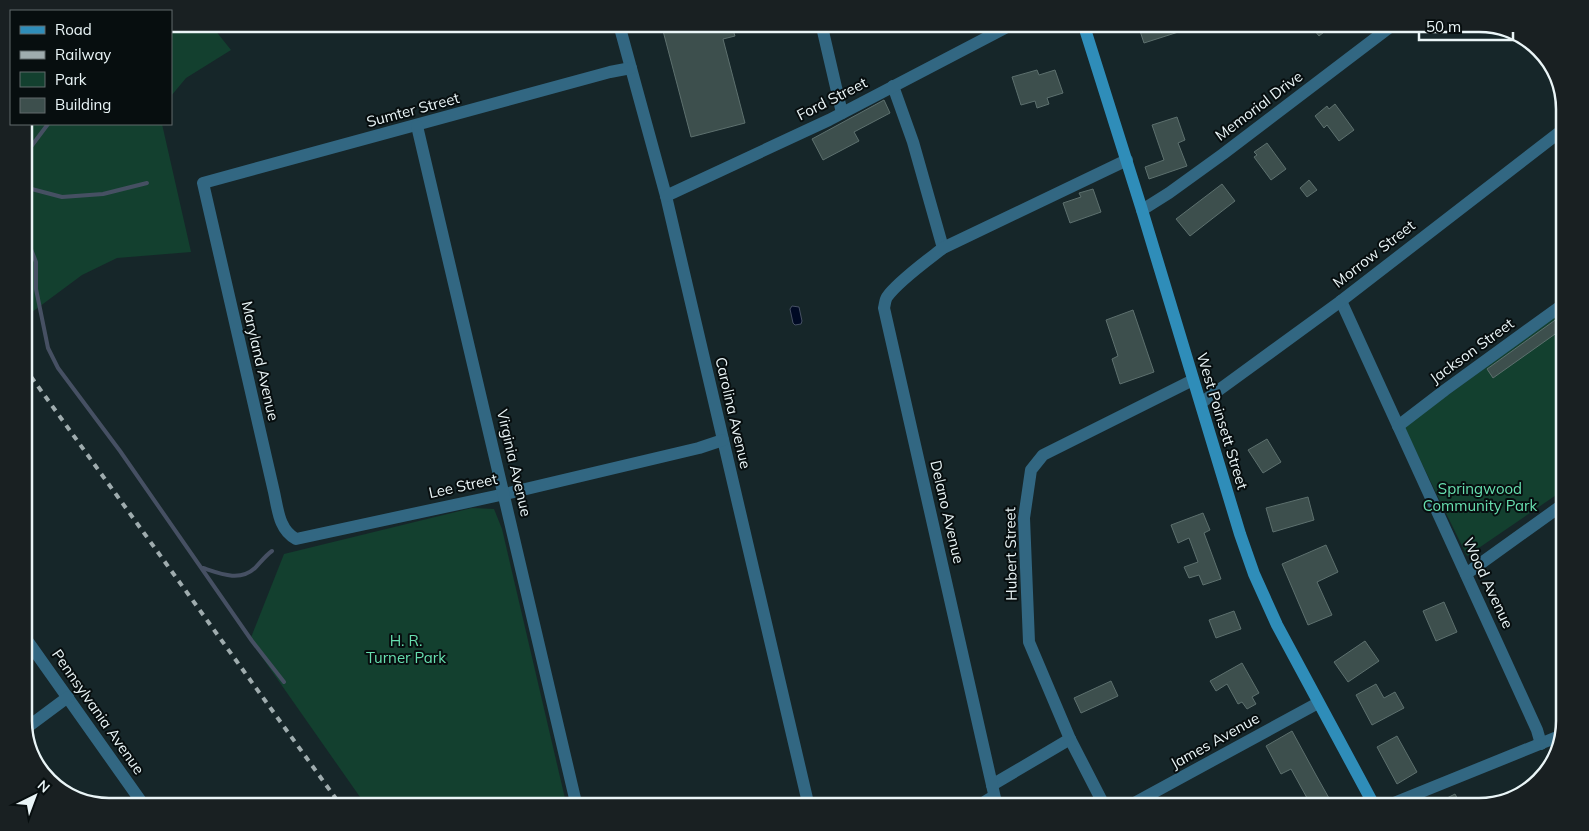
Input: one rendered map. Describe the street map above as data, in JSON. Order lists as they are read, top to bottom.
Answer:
{
  "streets": {
    "main road": ["West Poinsett Street"],
    "street": [
      "Ford Street",
      "Memorial Drive",
      "Sumter Street",
      "Morrow Street",
      "Jackson Street",
      "Maryland Avenue",
      "Carolina Avenue",
      "Virginia Avenue",
      "Lee Street",
      "Delano Avenue",
      "Hubert Street",
      "Wood Avenue",
      "Pennsylvania Avenue",
      "James Avenue"
    ]
  },
  "crossings": [
    ["Ford Street", "Carolina Avenue"],
    ["Memorial Drive", "West Poinsett Street"],
    ["Sumter Street", "Maryland Avenue"],
    ["Sumter Street", "Carolina Avenue"],
    ["Sumter Street", "Virginia Avenue"],
    ["Morrow Street", "West Poinsett Street"],
    ["Morrow Street", "Wood Avenue"],
    ["Jackson Street", "Wood Avenue"],
    ["Maryland Avenue", "Lee Street"],
    ["Carolina Avenue", "Lee Street"],
    ["West Poinsett Street", "Delano Avenue"],
    ["West Poinsett Street", "Hubert Street"],
    ["West Poinsett Street", "James Avenue"],
    ["Virginia Avenue", "Lee Street"]
  ],
  "parks": ["Springwood Community Park", "H. R. Turner Park"],
  "legend": [
    "Road",
    "Railway",
    "Park",
    "Building"
  ],
  "scale_bar": "50 m",
  "north": "top right"
}
